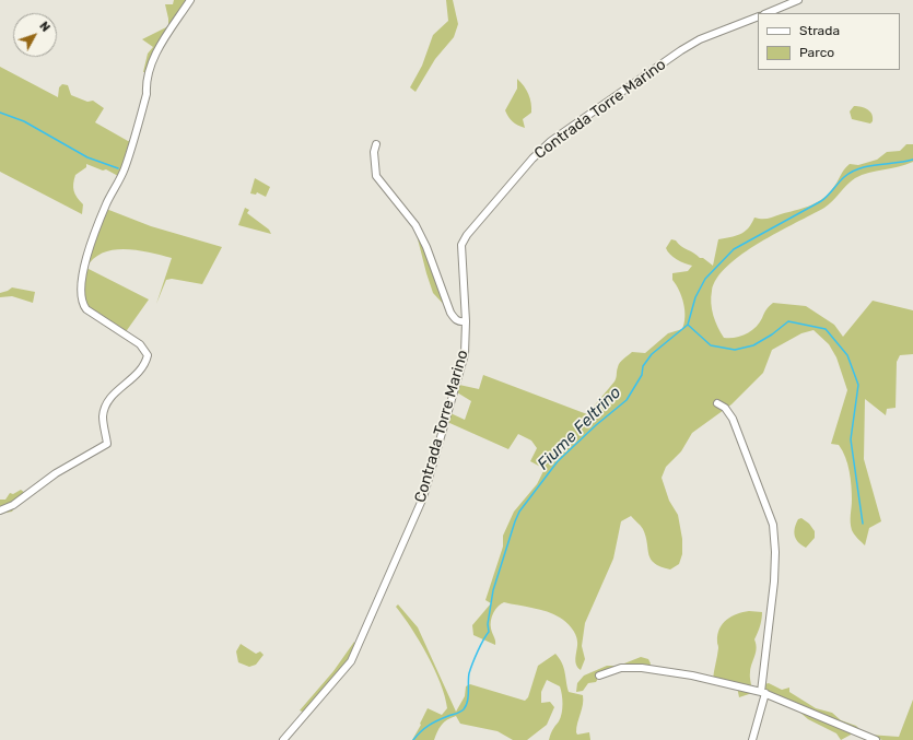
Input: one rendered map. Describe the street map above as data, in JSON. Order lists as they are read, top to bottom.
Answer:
{
  "streets": {
    "street": ["Contrada Torre Marino"]
  },
  "water": ["Fiume Feltrino"],
  "legend": ["Strada", "Parco"],
  "north": "top right"
}
